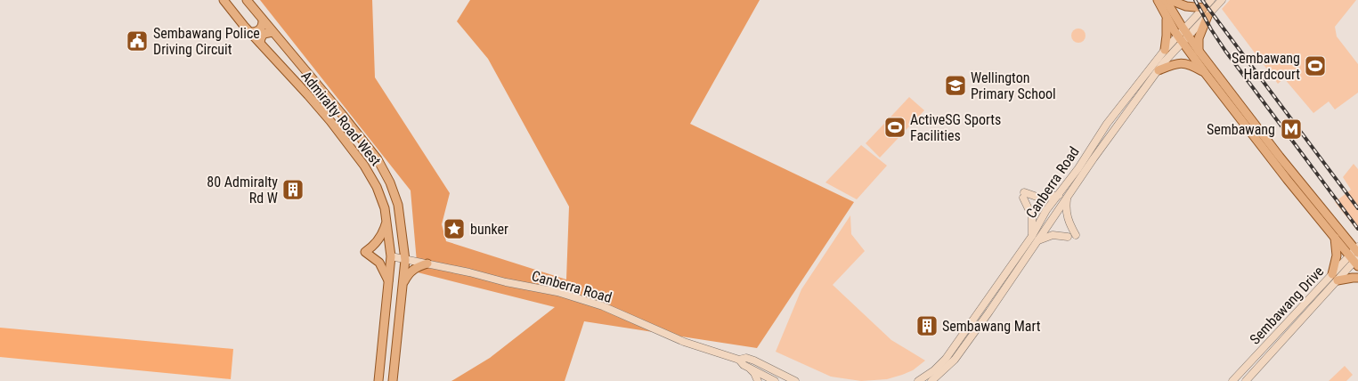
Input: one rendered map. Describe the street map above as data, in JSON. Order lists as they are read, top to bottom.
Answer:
{
  "streets": {
    "main road": ["Admiralty Road West", "Canberra Road", "Sembawang Drive"]
  },
  "crossings": [
    ["Admiralty Road West", "Canberra Road"]
  ],
  "places": {
    "public building": ["Sembawang Police Driving Circuit"],
    "sports": ["Sembawang Hardcourt", "ActiveSG Sports Facilities"],
    "school or university": ["Wellington Primary School"],
    "metro station": ["Sembawang"],
    "building": ["80 Admiralty Rd W", "Sembawang Mart"],
    "place": ["bunker"]
  }
}
